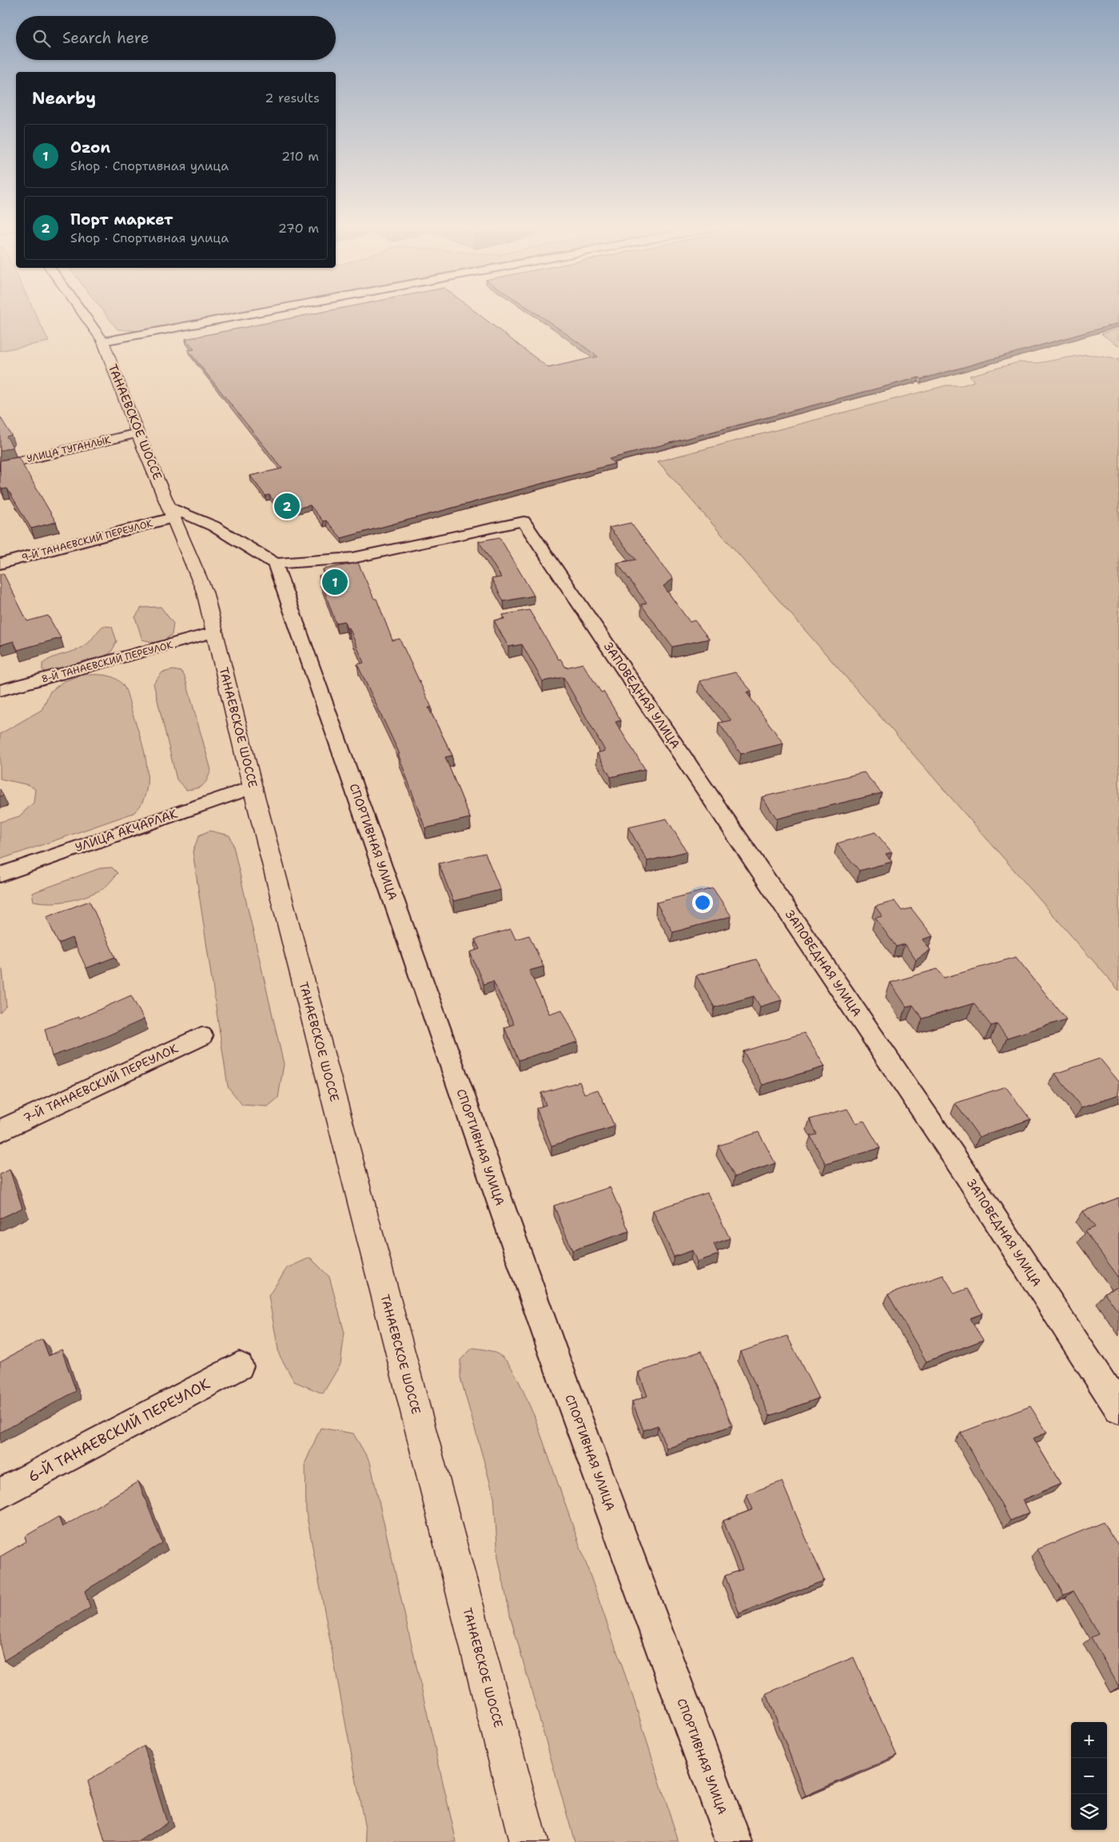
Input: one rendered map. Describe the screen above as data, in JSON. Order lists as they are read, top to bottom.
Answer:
{
  "streets": {
    "street": [
      "ТАНАЕВСКОЕ ШОССЕ",
      "УЛИЦА ТУГАНЛЫК",
      "9-Й ТАНАЕВСКИЙ ПЕРЕУЛОК",
      "8-Й ТАНАЕВСКИЙ ПЕРЕУЛОК",
      "ЗАПОВЕДНАЯ УЛИЦА",
      "УЛИЦА АКЧАРЛАК",
      "СПОРТИВНАЯ УЛИЦА",
      "7-Й ТАНАЕВСКИЙ ПЕРЕУЛОК",
      "6-Й ТАНАЕВСКИЙ ПЕРЕУЛОК"
    ]
  },
  "crossings": [
    ["ТАНАЕВСКОЕ ШОССЕ", "УЛИЦА ТУГАНЛЫК"],
    ["ТАНАЕВСКОЕ ШОССЕ", "9-Й ТАНАЕВСКИЙ ПЕРЕУЛОК"],
    ["ТАНАЕВСКОЕ ШОССЕ", "8-Й ТАНАЕВСКИЙ ПЕРЕУЛОК"],
    ["ТАНАЕВСКОЕ ШОССЕ", "УЛИЦА АКЧАРЛАК"],
    ["ЗАПОВЕДНАЯ УЛИЦА", "СПОРТИВНАЯ УЛИЦА"]
  ],
  "page": {
    "search": "Search here",
    "heading": ["Nearby", "2 results"],
    "list": [
      {
        "mark": "1",
        "name": "Ozon",
        "note": "Shop · Спортивная улица",
        "value": "210 m"
      },
      {
        "mark": "2",
        "name": "Порт маркет",
        "note": "Shop · Спортивная улица",
        "value": "270 m"
      }
    ],
    "pins": ["2", "1"],
    "map_buttons": ["+", "−"]
  }
}
